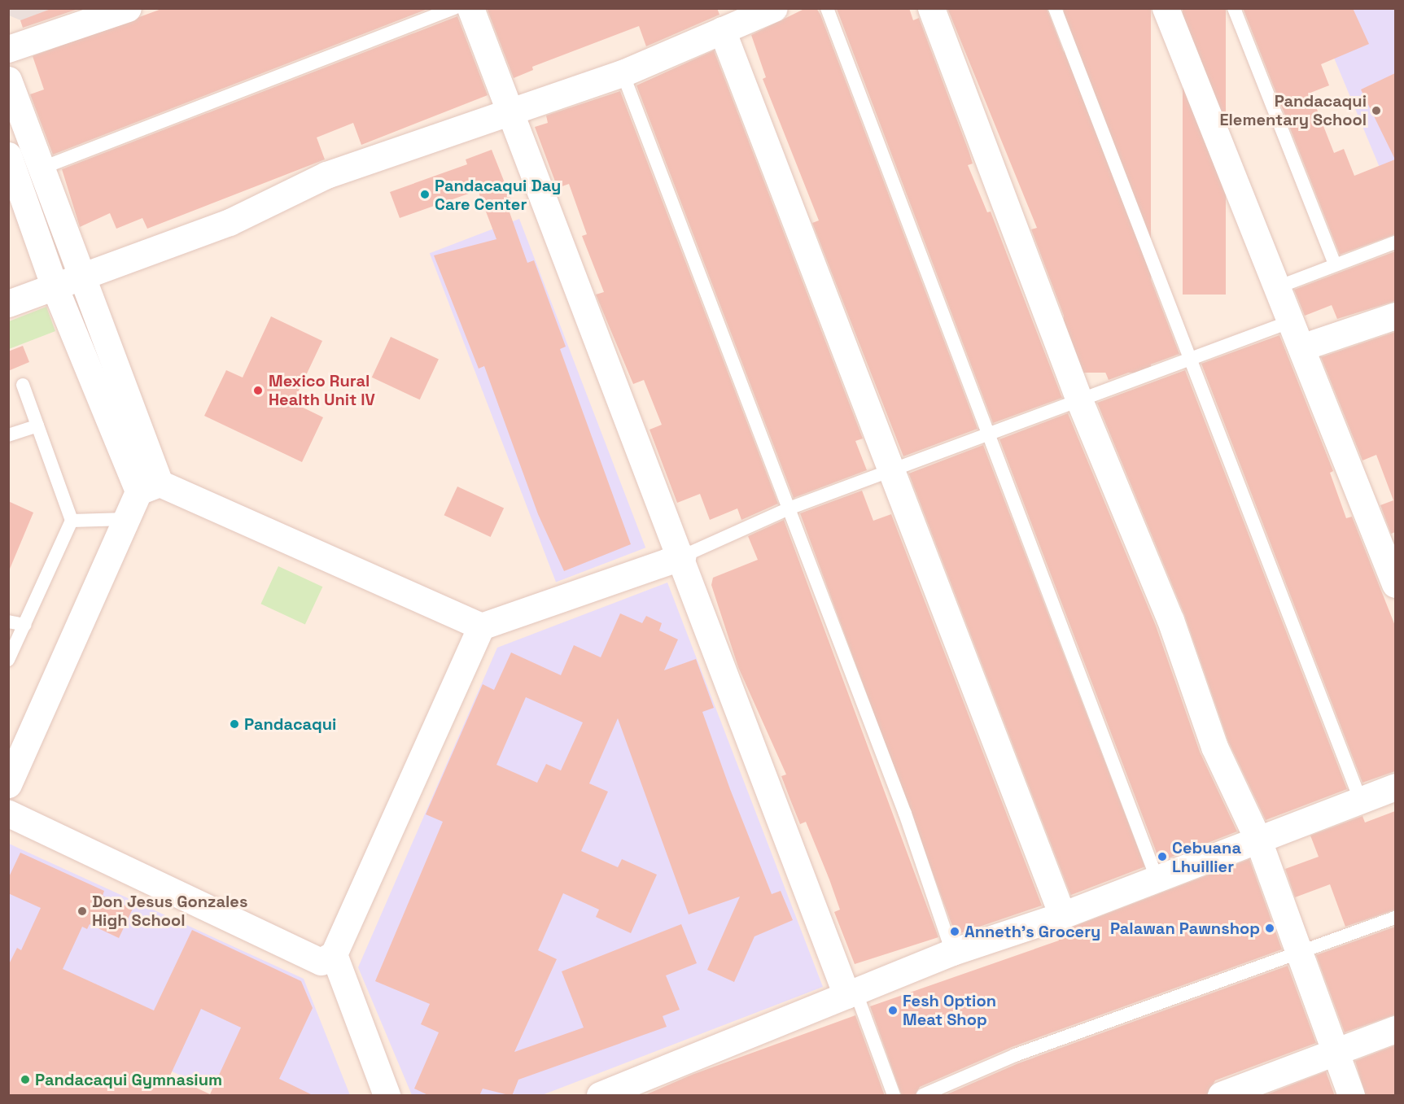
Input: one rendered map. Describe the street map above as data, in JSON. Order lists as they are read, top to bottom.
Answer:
{
  "places": [
    "Pandacaqui Elementary School",
    "Pandacaqui Day Care Center",
    "Mexico Rural Health Unit IV",
    "Pandacaqui",
    "Cebuana Lhuillier",
    "Don Jesus Gonzales High School",
    "Palawan Pawnshop",
    "Anneth's Grocery",
    "Fesh Option Meat Shop",
    "Pandacaqui Gymnasium"
  ]
}
